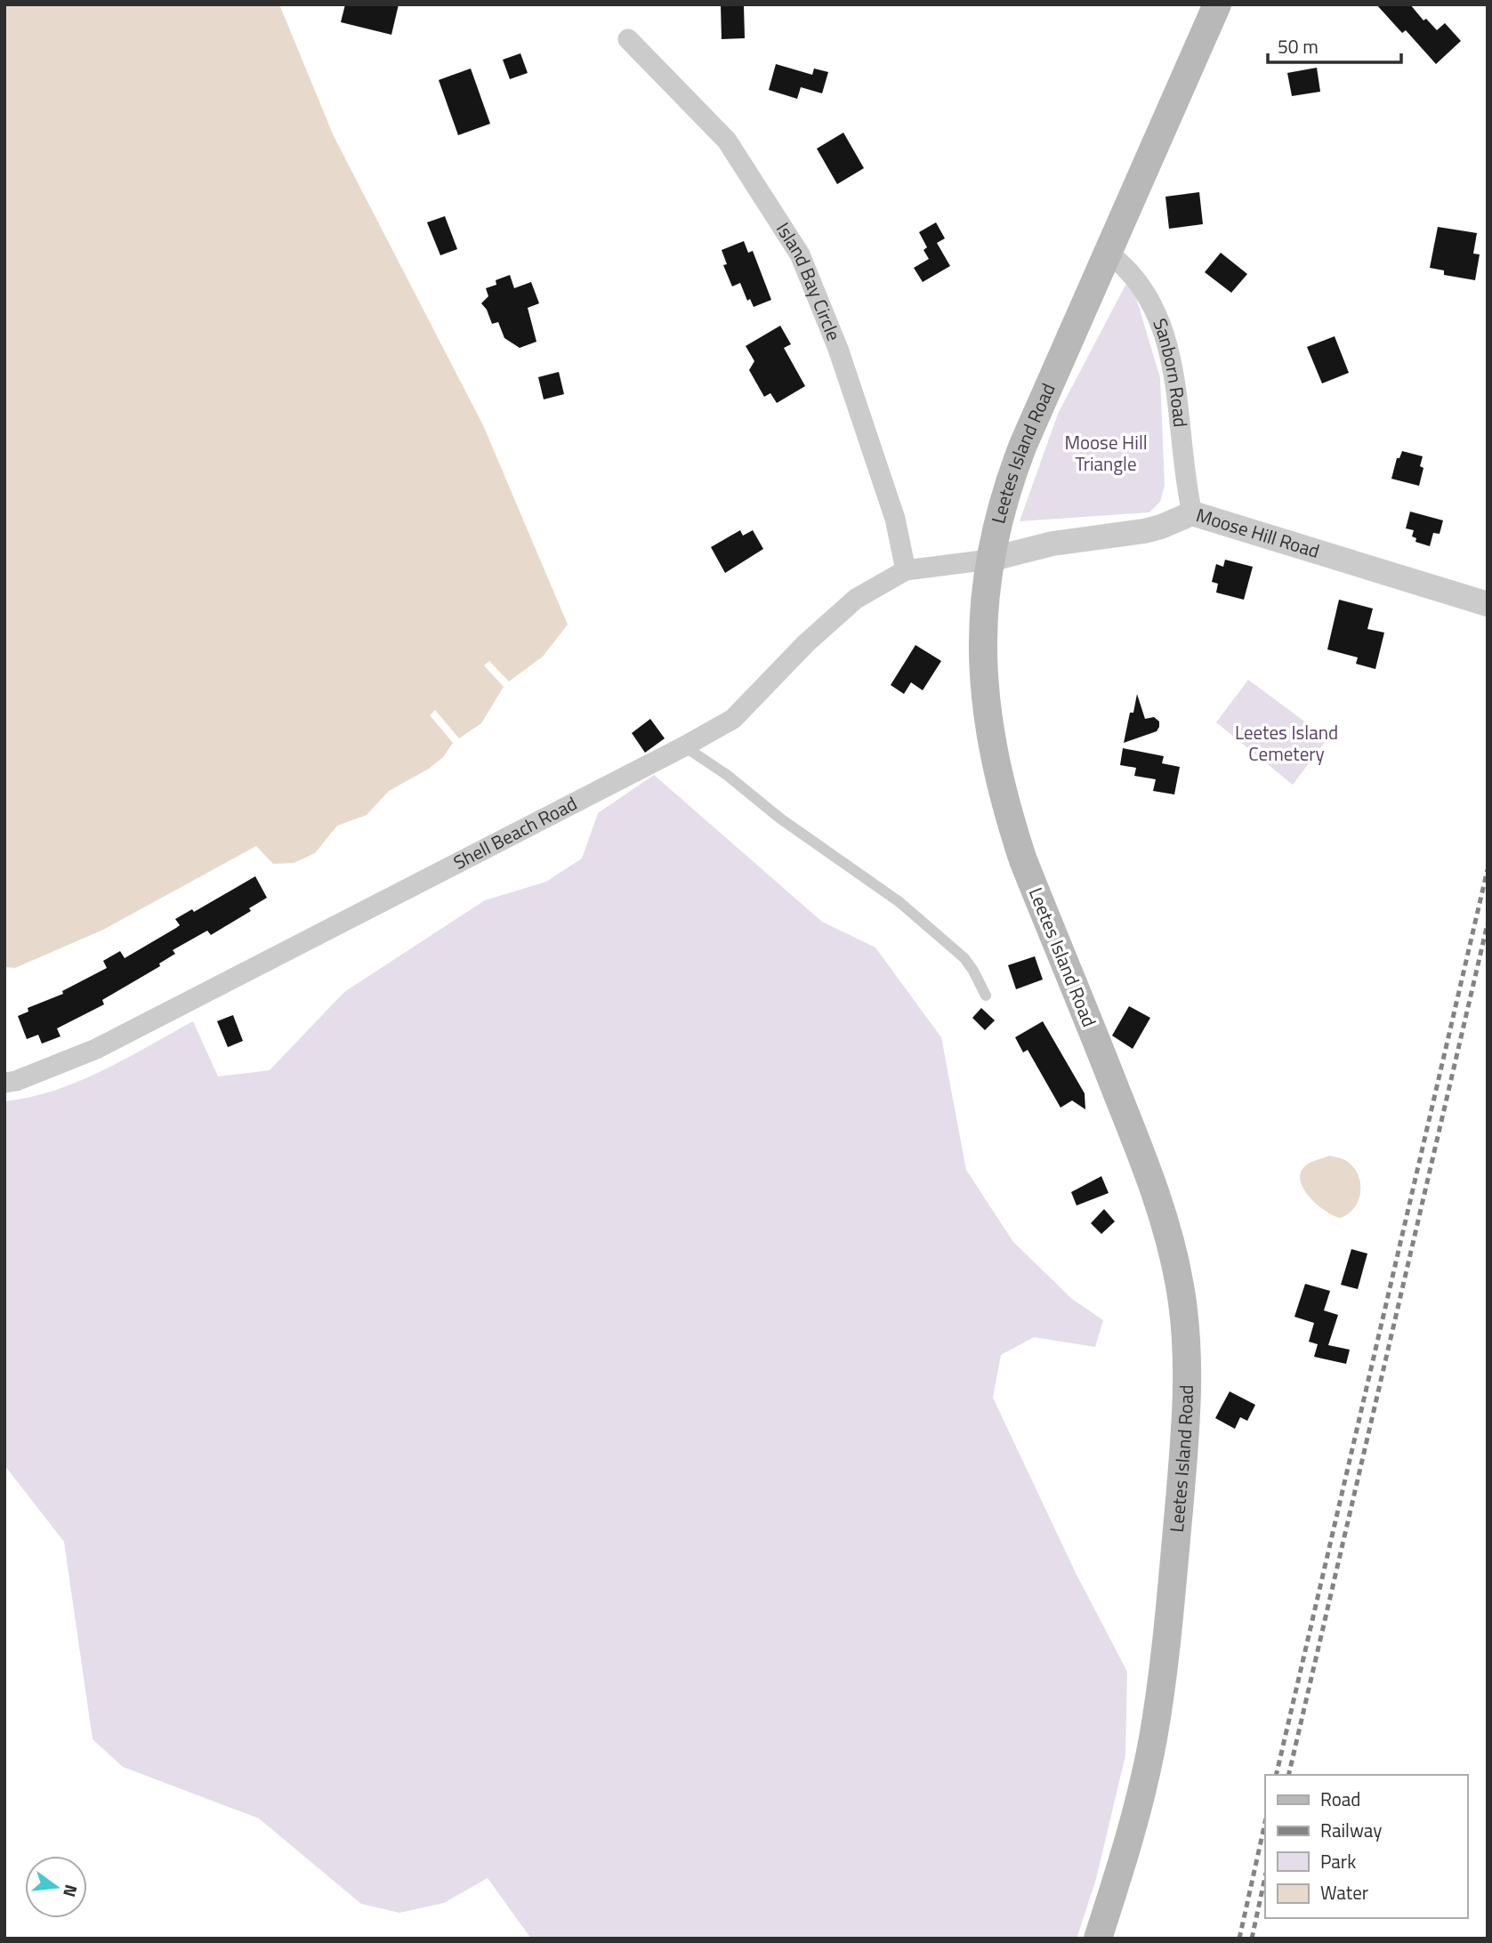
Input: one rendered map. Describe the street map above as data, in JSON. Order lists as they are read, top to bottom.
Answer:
{
  "streets": {
    "main road": ["Leetes Island Road"],
    "street": [
      "Island Bay Circle",
      "Sanborn Road",
      "Moose Hill Road",
      "Shell Beach Road"
    ]
  },
  "crossings": [
    ["Island Bay Circle", "Shell Beach Road"],
    ["Sanborn Road", "Leetes Island Road"],
    ["Sanborn Road", "Moose Hill Road"],
    ["Leetes Island Road", "Moose Hill Road"],
    ["Leetes Island Road", "Shell Beach Road"],
    ["Moose Hill Road", "Shell Beach Road"]
  ],
  "parks": ["Moose Hill Triangle", "Leetes Island Cemetery"],
  "legend": [
    "Road",
    "Railway",
    "Park",
    "Water"
  ],
  "scale_bar": "50 m",
  "north": "right"
}
